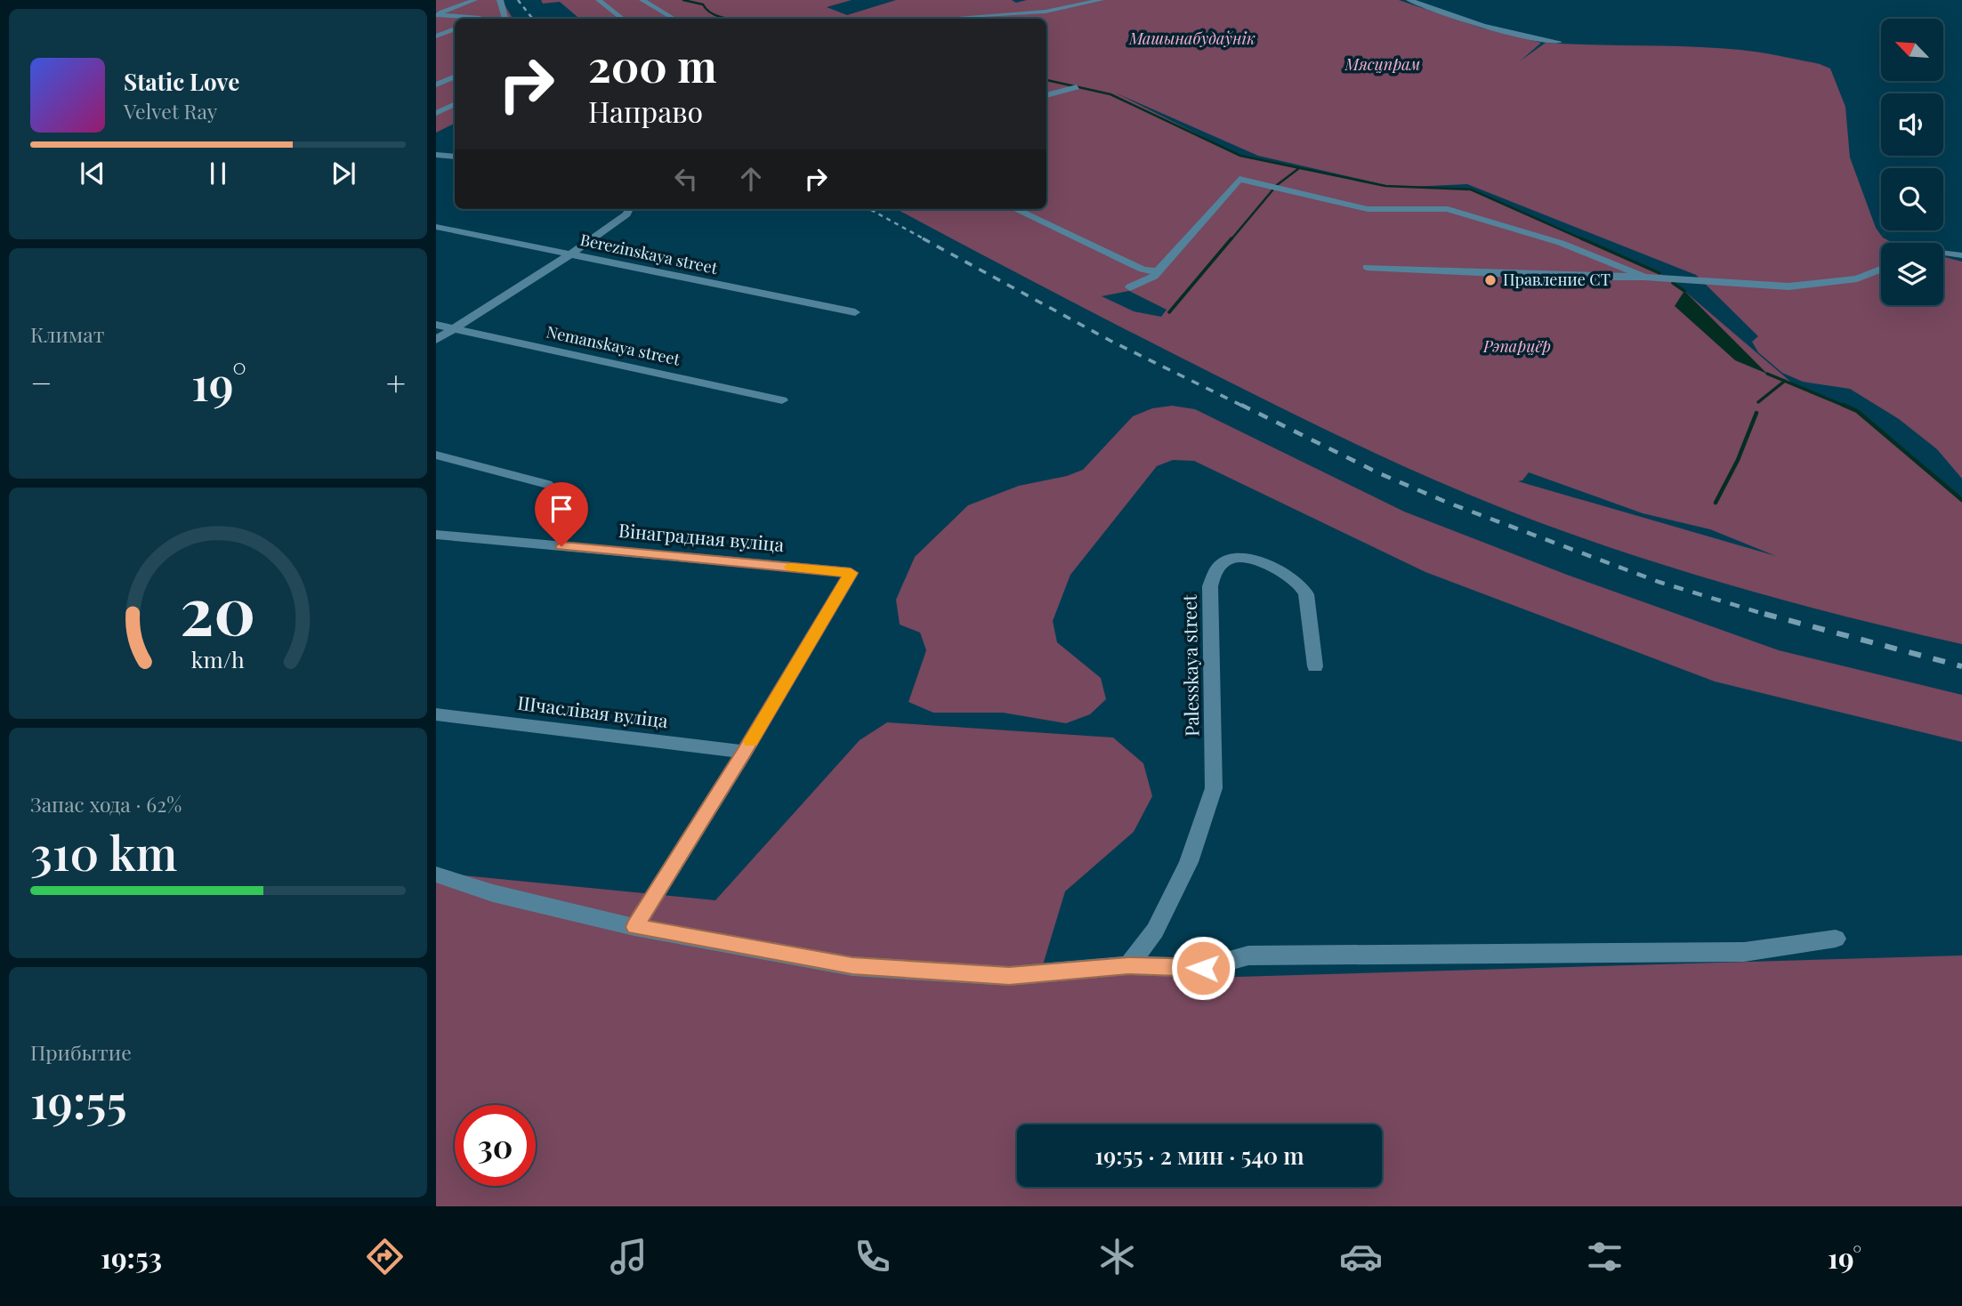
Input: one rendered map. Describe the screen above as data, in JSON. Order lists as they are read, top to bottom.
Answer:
{
  "streets": {
    "street": [
      "Berezinskaya street",
      "Nemanskaya street",
      "Вінаградная вуліца",
      "Palesskaya street",
      "Шчаслівая вуліца"
    ]
  },
  "crossings": [
    ["Вінаградная вуліца", "Шчаслівая вуліца"]
  ],
  "parks": ["Машынабудаўнік", "Мясцпрам", "Рэпарцёр"],
  "places": ["Правление СТ"],
  "north": "top left",
  "page": {
    "turn": ["200 m", "Направо"],
    "song": ["Static Love", "Velvet Ray"],
    "tile": [
      "Климат",
      ["Запас хода · 62%", "310 km"],
      ["Прибытие", "19:55"]
    ],
    "heat": ["−", "19°", "+"],
    "limit": "30",
    "trip": "19:55 · 2 мин · 540 m",
    "tabs": ["19:53", "19°"],
    "gauge": ["20", "km/h"]
  }
}
